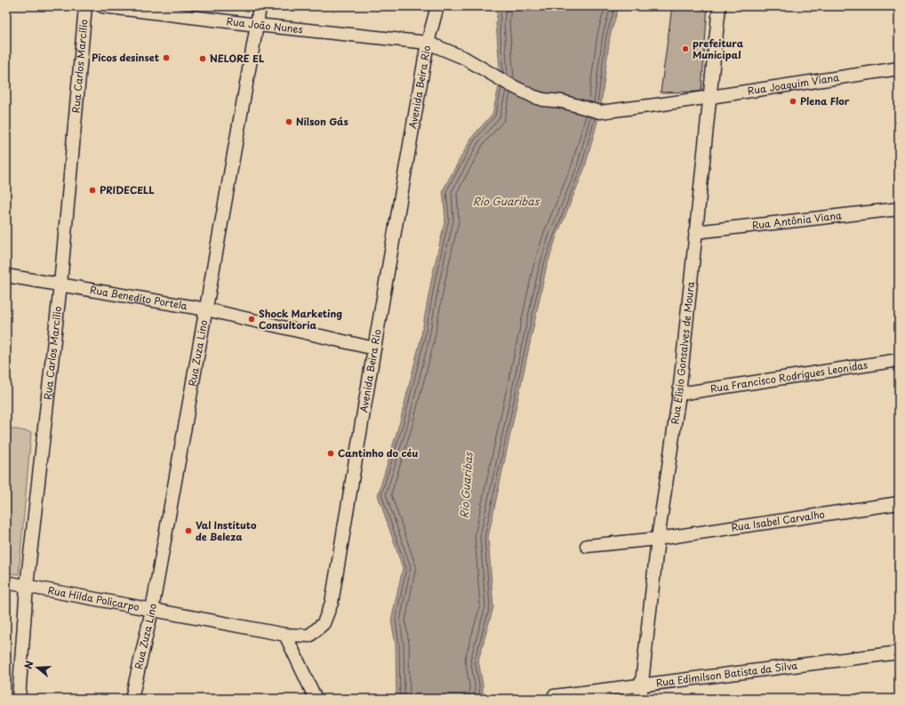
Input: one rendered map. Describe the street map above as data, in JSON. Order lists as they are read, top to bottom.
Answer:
{
  "streets": {
    "street": [
      "Rua João Nunes",
      "Rua Carlos Marcílio",
      "Rua Joaquim Viana",
      "Avenida Beira Rio",
      "Rua Antônia Viana",
      "Rua Benedito Portela",
      "Rua Zuza Lino",
      "Rua Elisio Gonsalves de Moura",
      "Rua Francisco Rodrigues Leonidas",
      "Rua Isabel Carvalho",
      "Rua Hilda Policarpo",
      "Rua Edimilson Batista da Silva"
    ]
  },
  "crossings": [
    ["Rua João Nunes", "Rua Joaquim Viana"],
    ["Rua João Nunes", "Avenida Beira Rio"],
    ["Rua João Nunes", "Rua Zuza Lino"],
    ["Rua Carlos Marcílio", "Rua Benedito Portela"],
    ["Rua Carlos Marcílio", "Rua Hilda Policarpo"],
    ["Rua Joaquim Viana", "Rua Elisio Gonsalves de Moura"],
    ["Avenida Beira Rio", "Rua Benedito Portela"],
    ["Avenida Beira Rio", "Rua Hilda Policarpo"],
    ["Rua Antônia Viana", "Rua Elisio Gonsalves de Moura"],
    ["Rua Benedito Portela", "Rua Zuza Lino"],
    ["Rua Zuza Lino", "Rua Hilda Policarpo"],
    ["Rua Elisio Gonsalves de Moura", "Rua Francisco Rodrigues Leonidas"],
    ["Rua Elisio Gonsalves de Moura", "Rua Isabel Carvalho"],
    ["Rua Elisio Gonsalves de Moura", "Rua Edimilson Batista da Silva"]
  ],
  "water": ["Rio Guaribas"],
  "places": [
    "prefeitura Municipal",
    "Picos desinset",
    "NELORE EL",
    "Plena Flor",
    "Nilson Gás",
    "PRIDECELL",
    "Shock Marketing Consultoria",
    "Cantinho do céu",
    "Val Instituto de Beleza"
  ],
  "north": "left"
}
